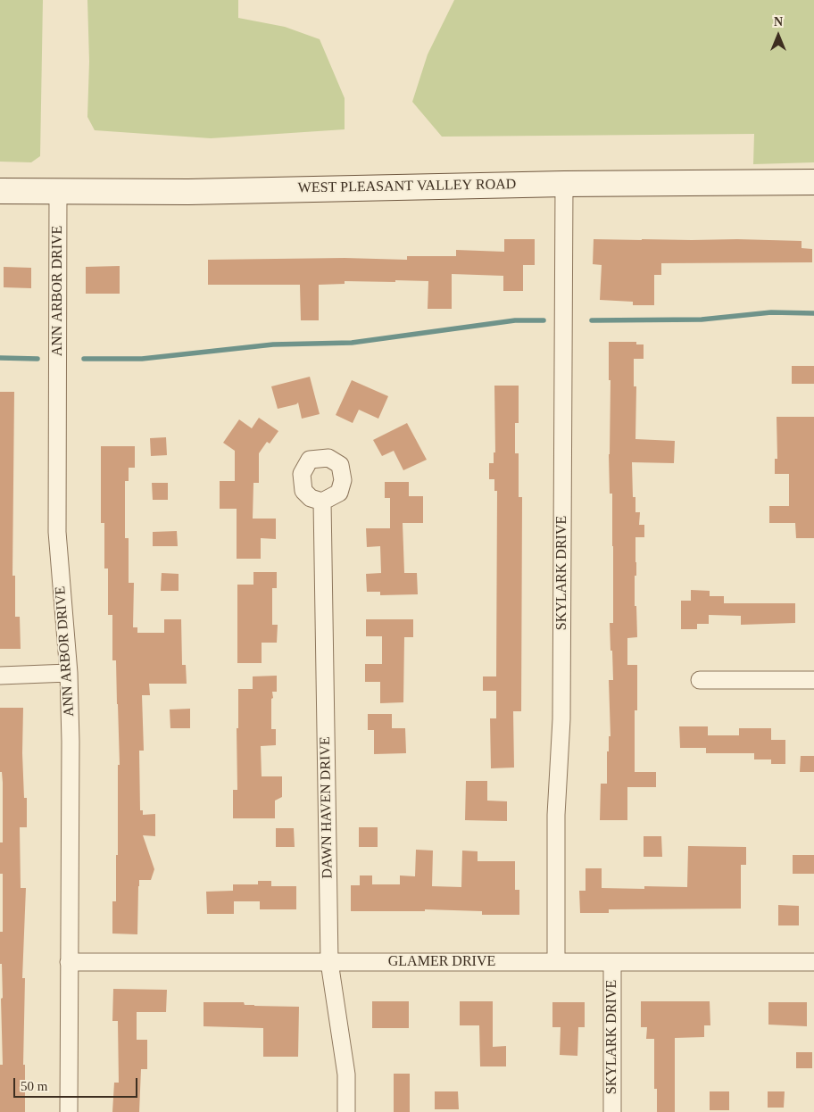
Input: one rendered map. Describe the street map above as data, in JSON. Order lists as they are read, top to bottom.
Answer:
{
  "streets": {
    "main road": ["WEST PLEASANT VALLEY ROAD"],
    "street": [
      "ANN ARBOR DRIVE",
      "SKYLARK DRIVE",
      "DAWN HAVEN DRIVE",
      "GLAMER DRIVE"
    ]
  },
  "crossings": [
    ["WEST PLEASANT VALLEY ROAD", "ANN ARBOR DRIVE"],
    ["WEST PLEASANT VALLEY ROAD", "SKYLARK DRIVE"],
    ["ANN ARBOR DRIVE", "GLAMER DRIVE"],
    ["SKYLARK DRIVE", "GLAMER DRIVE"],
    ["DAWN HAVEN DRIVE", "GLAMER DRIVE"]
  ],
  "scale_bar": "50 m",
  "north": "top"
}
